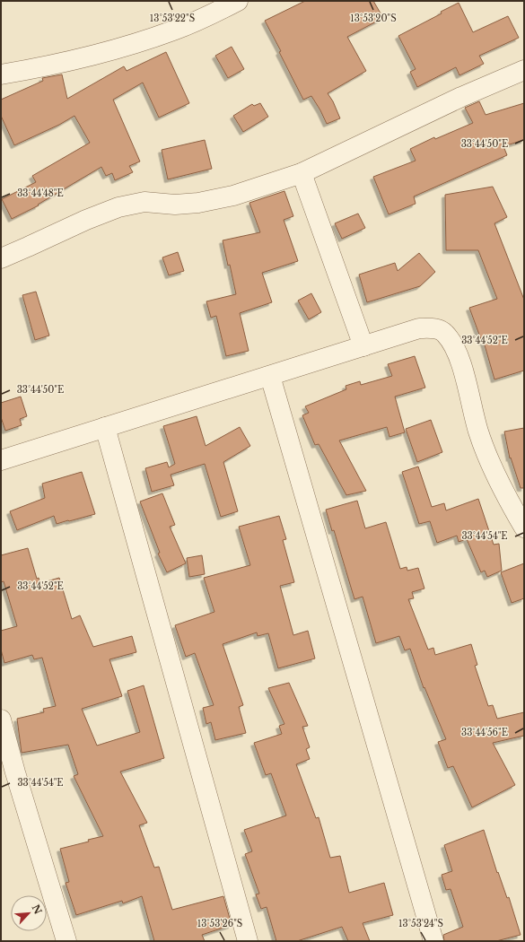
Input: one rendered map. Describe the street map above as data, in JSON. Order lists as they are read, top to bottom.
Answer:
{
  "north": "top right",
  "coordinates": [
    "13°53'22\"S",
    "13°53'20\"S",
    "33°44'50\"E",
    "33°44'48\"E",
    "33°44'52\"E",
    "33°44'54\"E",
    "33°44'56\"E",
    "13°53'26\"S",
    "13°53'24\"S"
  ]
}
